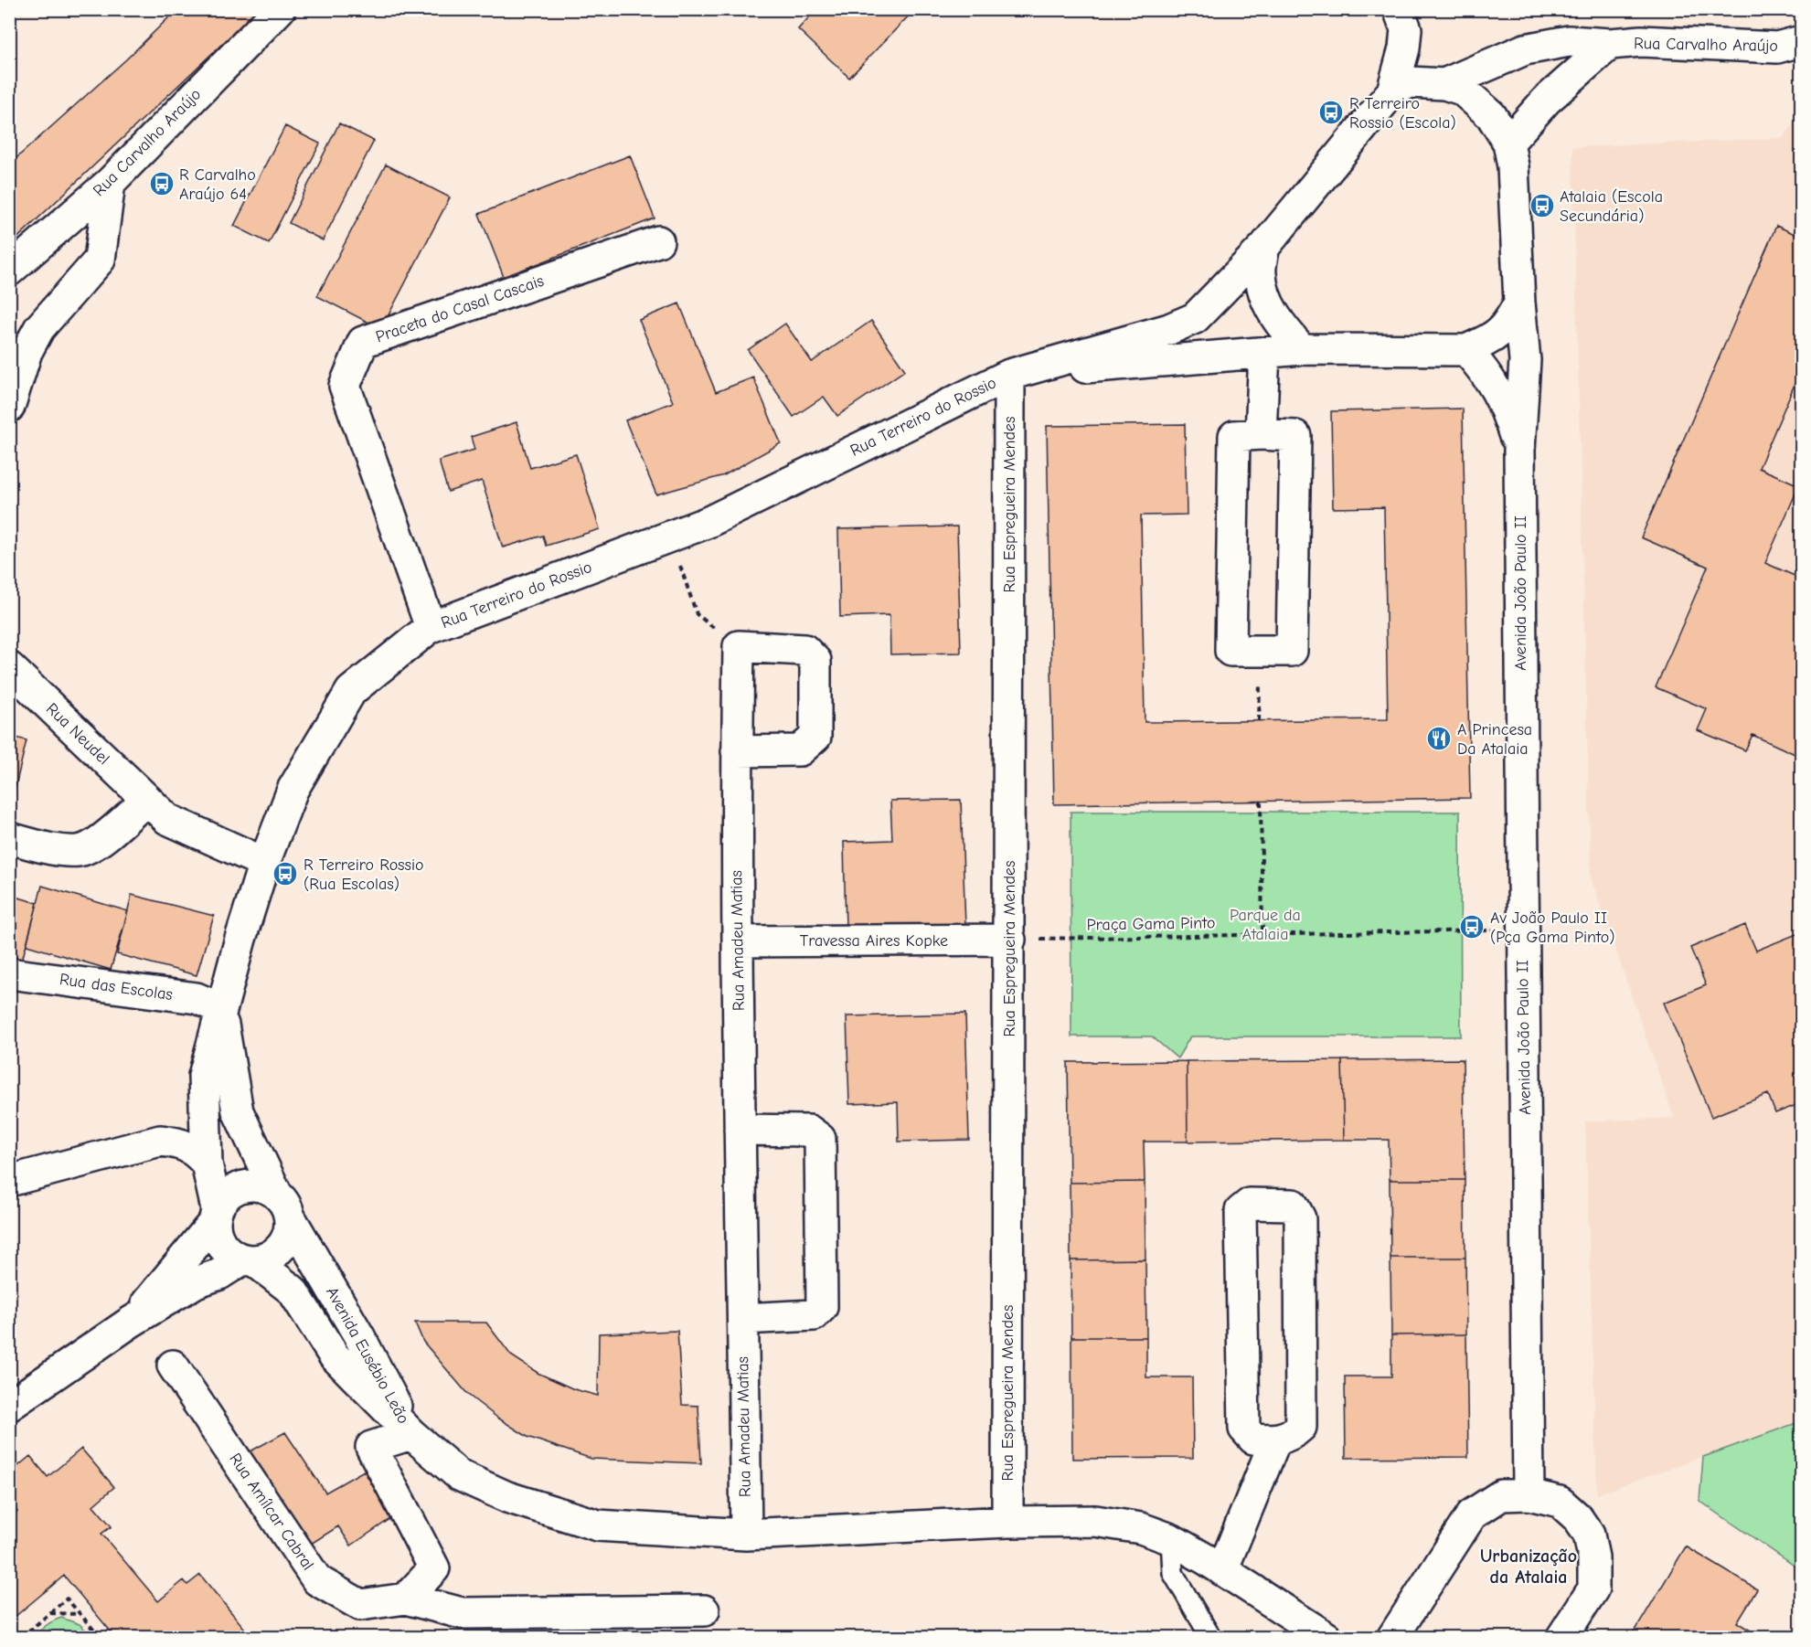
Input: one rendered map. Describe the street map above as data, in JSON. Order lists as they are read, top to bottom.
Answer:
{
  "streets": {
    "street": [
      "Rua Carvalho Araújo",
      "Praceta do Casal Cascais",
      "Rua Terreiro do Rossio",
      "Rua Espregueira Mendes",
      "Avenida João Paulo II",
      "Rua Neudel",
      "Rua Amadeu Matias",
      "Travessa Aires Kopke",
      "Rua das Escolas",
      "Avenida Eusébio Leão",
      "Rua Amílcar Cabral"
    ],
    "path": ["Praça Gama Pinto"]
  },
  "crossings": [
    ["Rua Carvalho Araújo", "Avenida João Paulo II"],
    ["Praceta do Casal Cascais", "Rua Terreiro do Rossio"],
    ["Rua Terreiro do Rossio", "Rua Espregueira Mendes"],
    ["Rua Terreiro do Rossio", "Avenida João Paulo II"],
    ["Rua Terreiro do Rossio", "Rua Neudel"],
    ["Rua Terreiro do Rossio", "Rua das Escolas"],
    ["Rua Terreiro do Rossio", "Avenida Eusébio Leão"],
    ["Rua Espregueira Mendes", "Praça Gama Pinto"],
    ["Rua Espregueira Mendes", "Travessa Aires Kopke"],
    ["Avenida João Paulo II", "Praça Gama Pinto"],
    ["Praça Gama Pinto", "Travessa Aires Kopke"],
    ["Rua Amadeu Matias", "Travessa Aires Kopke"],
    ["Rua das Escolas", "Avenida Eusébio Leão"]
  ],
  "districts": ["Urbanização da Atalaia"],
  "parks": ["Parque da Atalaia"],
  "places": {
    "bus stop": [
      "R Terreiro Rossio (Escola)",
      "R Carvalho Araújo 64",
      "Atalaia (Escola Secundária)",
      "R Terreiro Rossio (Rua Escolas)",
      "Av João Paulo II (Pça Gama Pinto)"
    ],
    "restaurant": ["A Princesa Da Atalaia"]
  }
}
